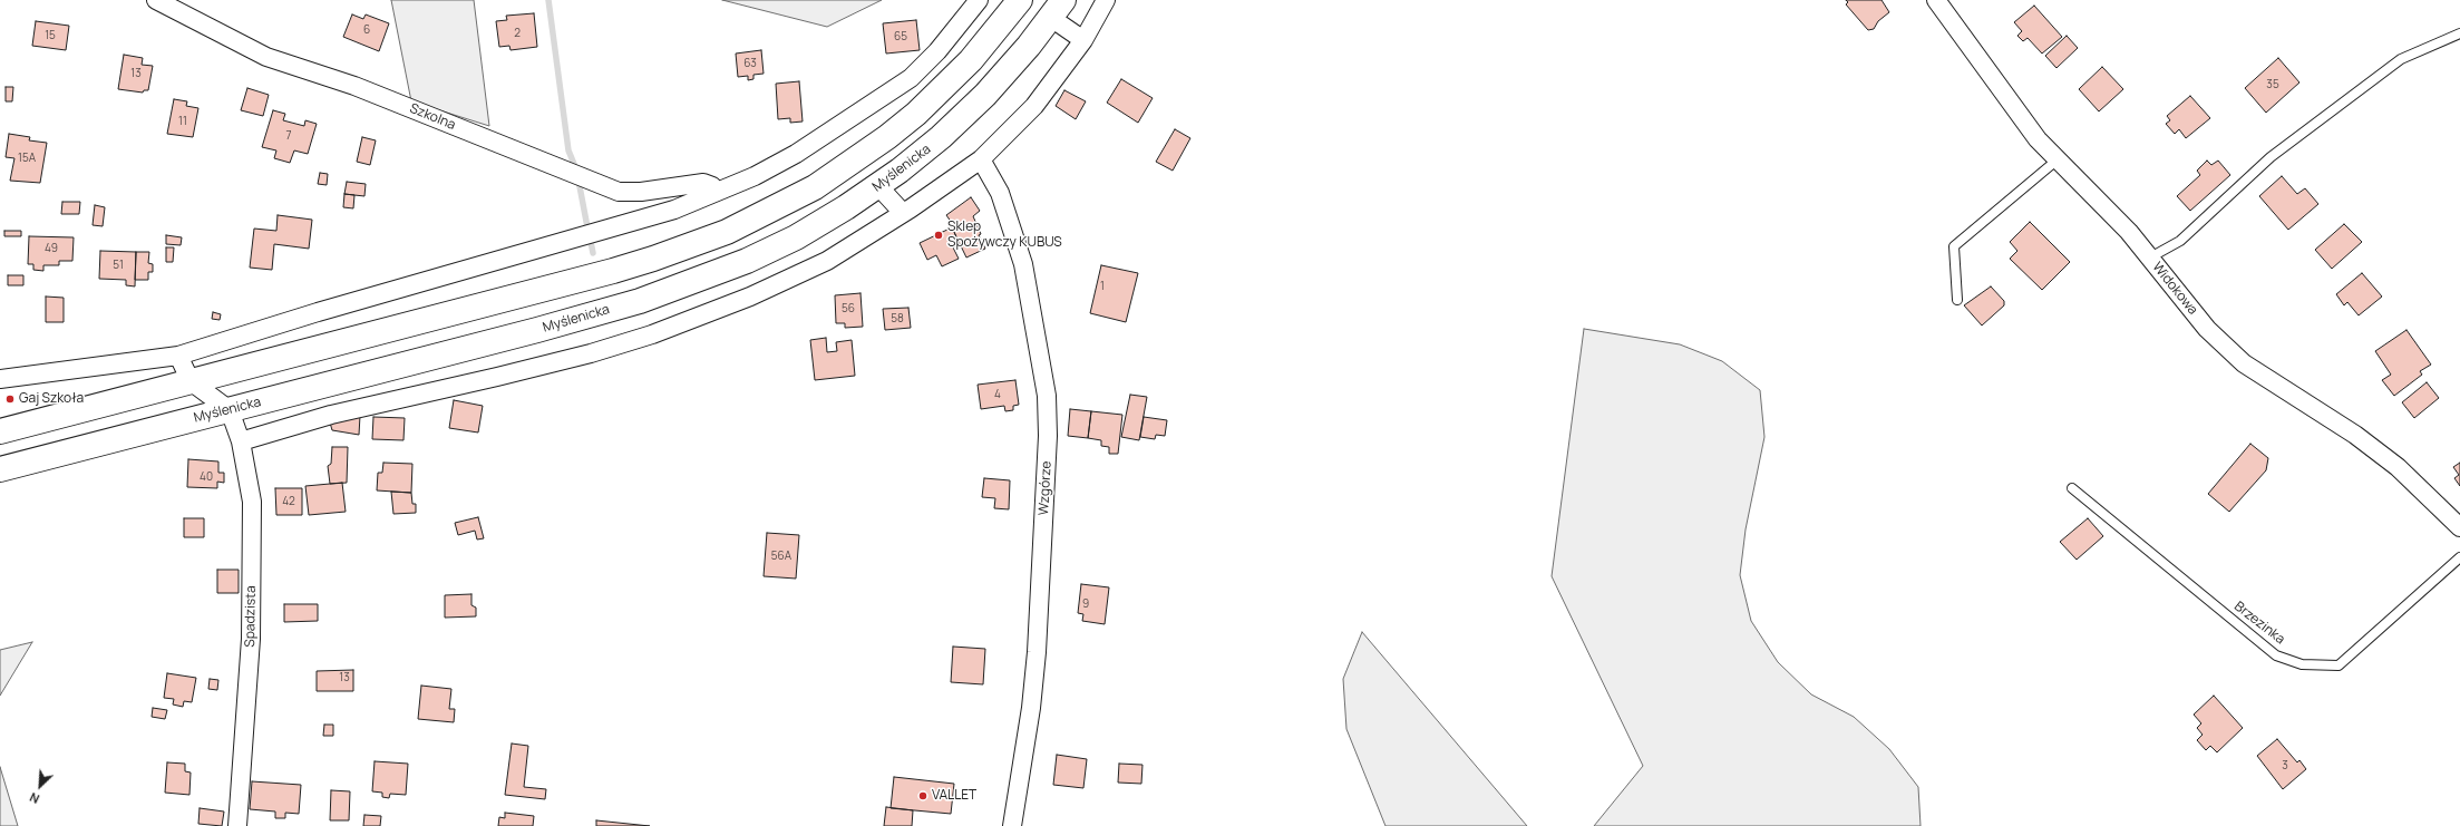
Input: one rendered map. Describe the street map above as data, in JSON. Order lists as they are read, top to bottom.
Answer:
{
  "streets": {
    "highway": ["Myślenicka"],
    "street": [
      "Szkolna",
      "Widokowa",
      "Wzgórze",
      "Spadzista"
    ],
    "lane": ["Brzezinka"]
  },
  "crossings": [
    ["Myślenicka", "Spadzista"]
  ],
  "places": ["Sklep Spożywczy KUBUS", "Gaj Szkoła", "VALLET"],
  "house_numbers": [
    "6",
    "2",
    "15",
    "65",
    "63",
    "13",
    "35",
    "11",
    "7",
    "15A",
    "49",
    "51",
    "1",
    "56",
    "58",
    "4",
    "40",
    "42",
    "56A",
    "9",
    "13",
    "3"
  ],
  "north": "bottom left"
}
